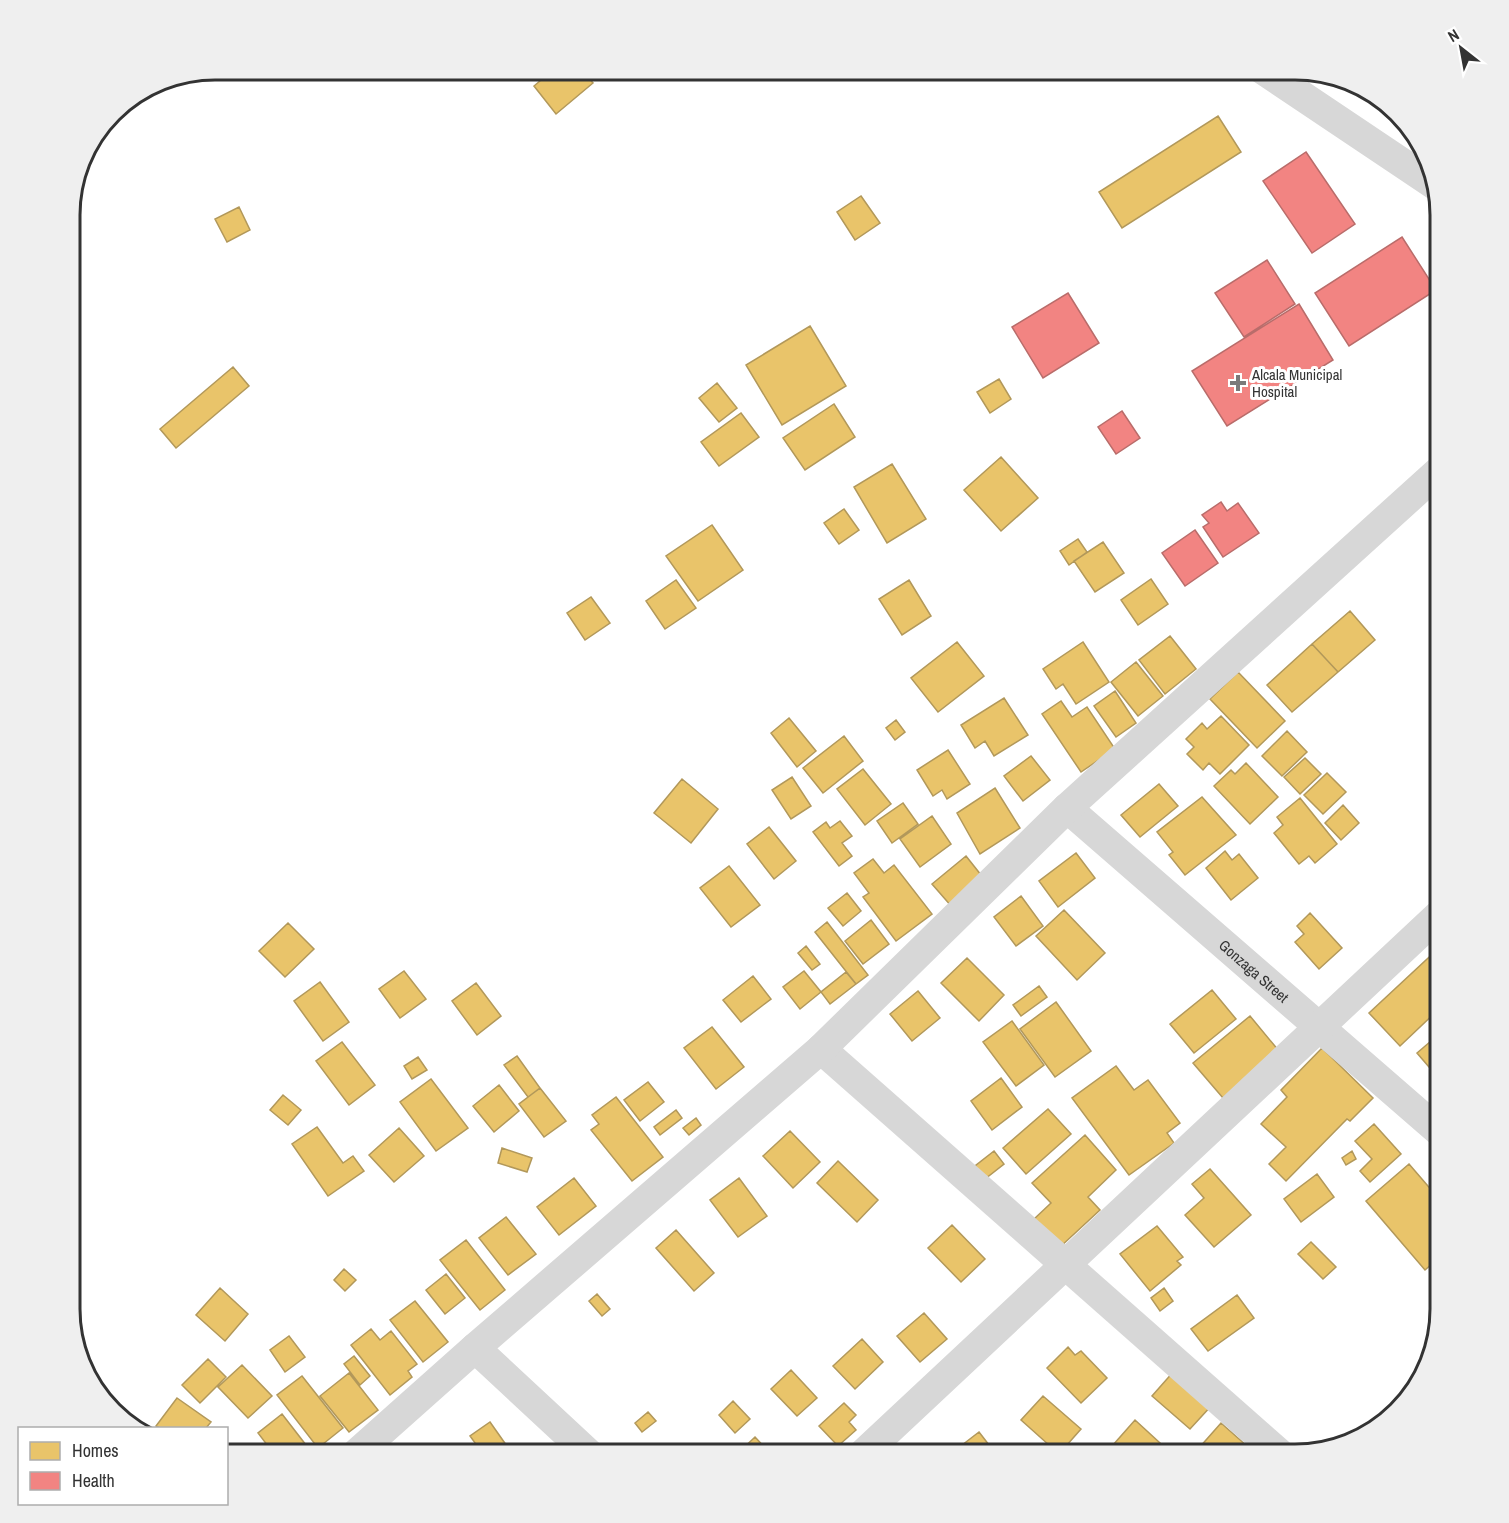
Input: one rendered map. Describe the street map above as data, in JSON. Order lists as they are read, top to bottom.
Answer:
{
  "streets": {
    "street": ["Gonzaga Street"]
  },
  "places": {
    "health": ["Alcala Municipal Hospital"]
  },
  "legend": ["Homes", "Health"],
  "north": "top left"
}
